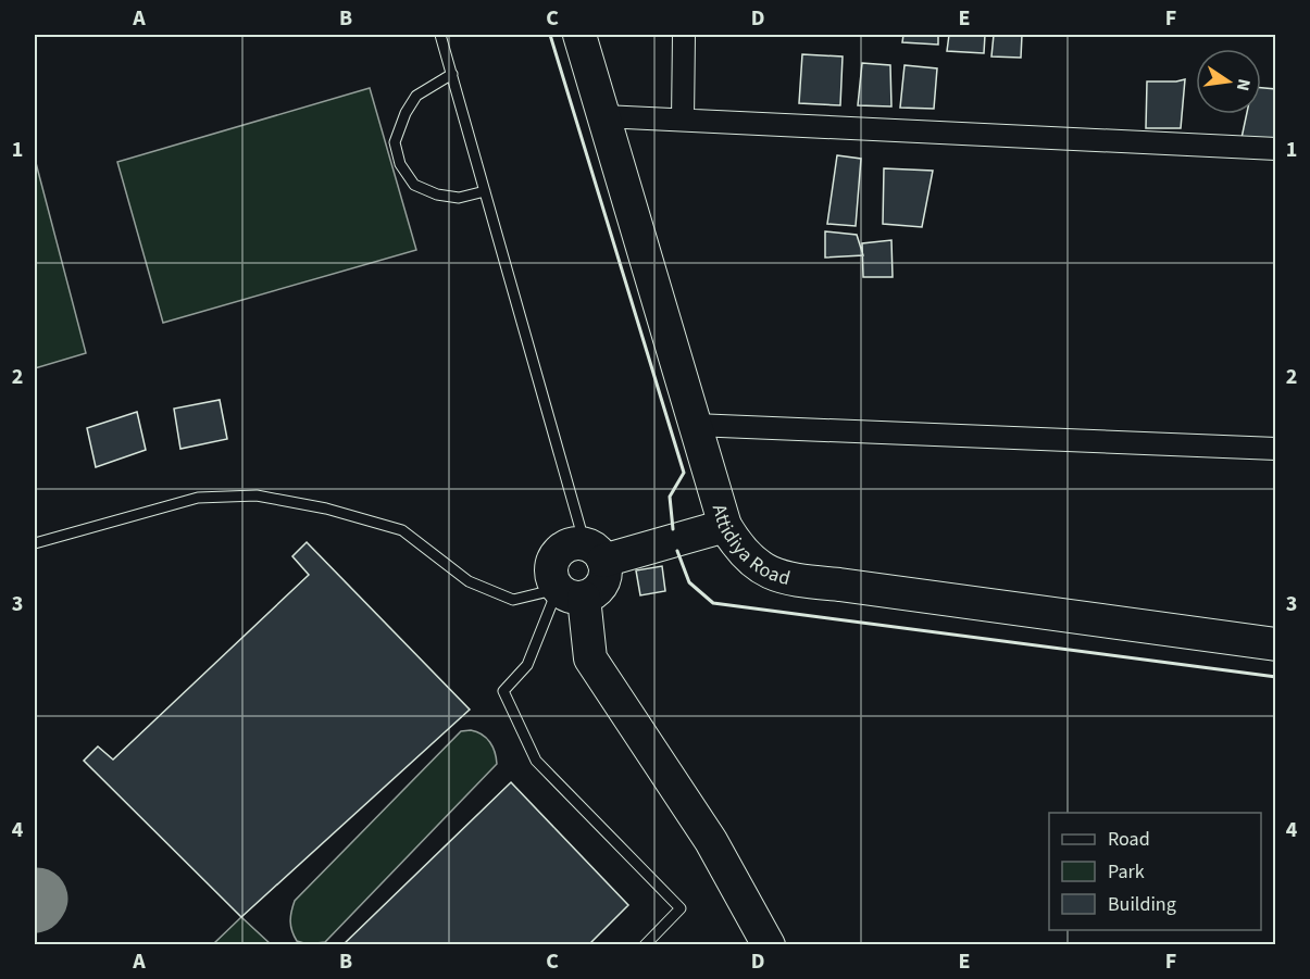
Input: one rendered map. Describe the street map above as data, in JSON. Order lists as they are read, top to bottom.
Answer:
{
  "streets": {
    "main road": ["Attidiya Road"]
  },
  "legend": ["Road", "Park", "Building"],
  "north": "right",
  "grid": {
    "columns": [
      "A",
      "B",
      "C",
      "D",
      "E",
      "F"
    ],
    "rows": [
      "1",
      "2",
      "3",
      "4"
    ]
  }
}
